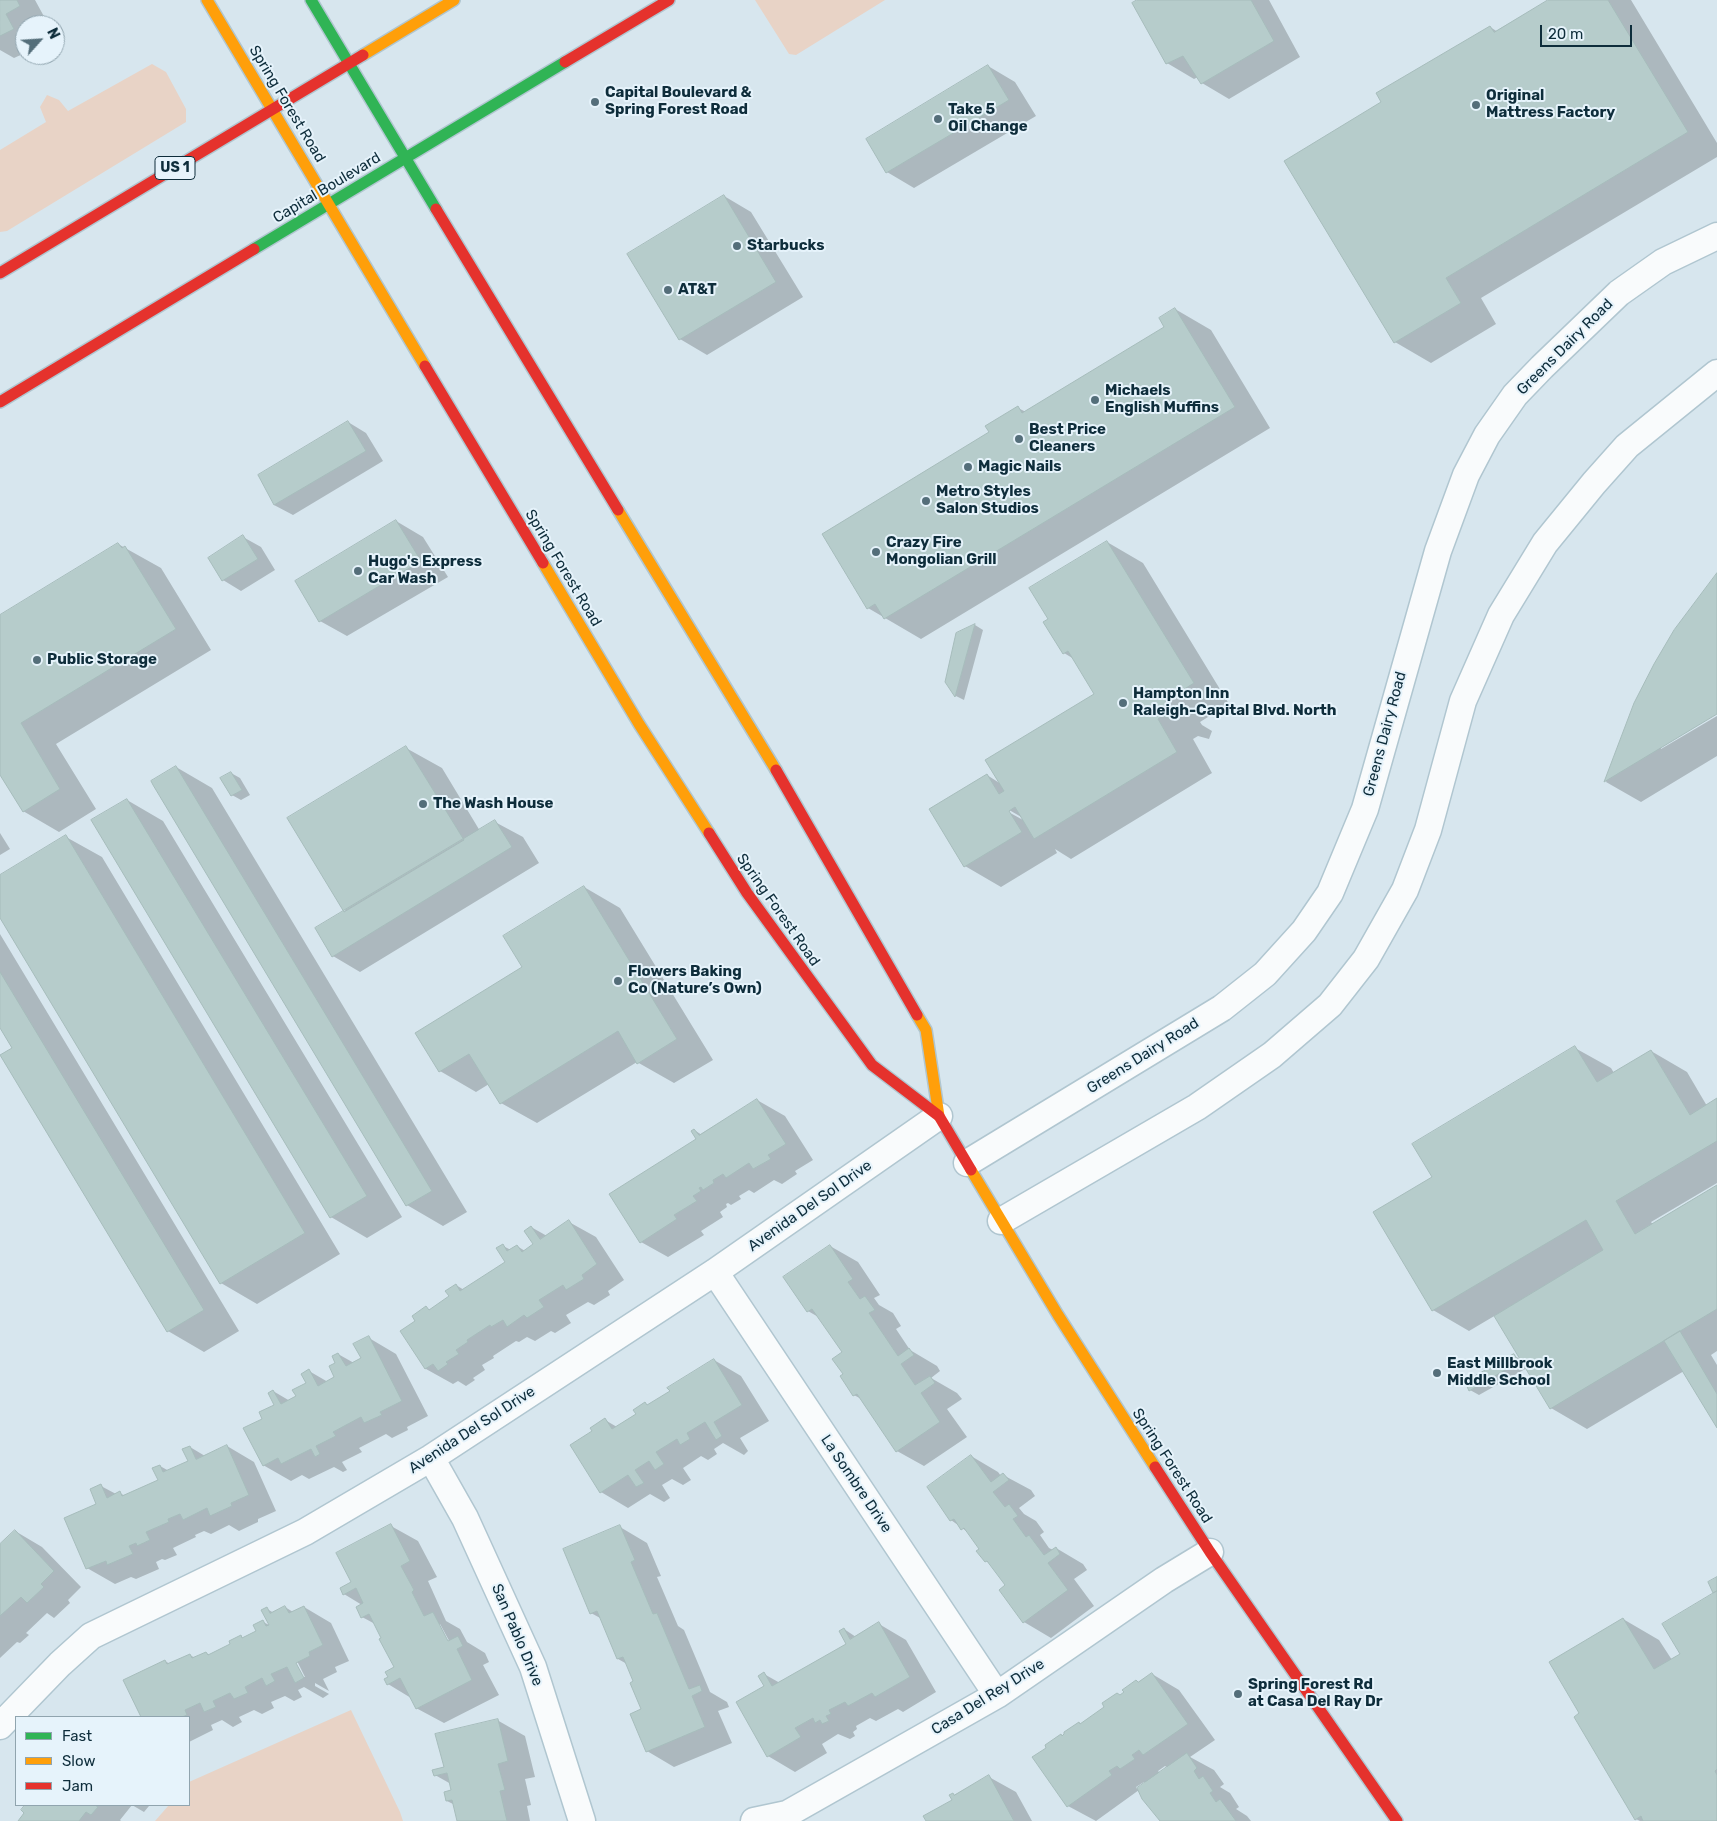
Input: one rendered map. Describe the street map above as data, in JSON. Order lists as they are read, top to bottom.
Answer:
{
  "streets": {
    "main road": ["Spring Forest Road", "US 1", "Capital Boulevard"],
    "street": [
      "Greens Dairy Road",
      "Avenida Del Sol Drive",
      "La Sombre Drive",
      "San Pablo Drive",
      "Casa Del Rey Drive"
    ]
  },
  "crossings": [
    ["Spring Forest Road", "US 1"],
    ["Spring Forest Road", "Capital Boulevard"],
    ["Spring Forest Road", "Greens Dairy Road"],
    ["Spring Forest Road", "Avenida Del Sol Drive"],
    ["Spring Forest Road", "Casa Del Rey Drive"],
    ["Avenida Del Sol Drive", "La Sombre Drive"],
    ["Avenida Del Sol Drive", "San Pablo Drive"],
    ["La Sombre Drive", "Casa Del Rey Drive"]
  ],
  "places": [
    "Capital Boulevard & Spring Forest Road",
    "Original Mattress Factory",
    "Take 5 Oil Change",
    "Starbucks",
    "AT&T",
    "Michaels English Muffins",
    "Best Price Cleaners",
    "Magic Nails",
    "Metro Styles Salon Studios",
    "Crazy Fire Mongolian Grill",
    "Hugo's Express Car Wash",
    "Public Storage",
    "Hampton Inn Raleigh-Capital Blvd. North",
    "The Wash House",
    "Flowers Baking Co (Nature’s Own)",
    "East Millbrook Middle School",
    "Spring Forest Rd at Casa Del Ray Dr"
  ],
  "legend": ["Fast", "Slow", "Jam"],
  "scale_bar": "20 m",
  "north": "top right"
}
